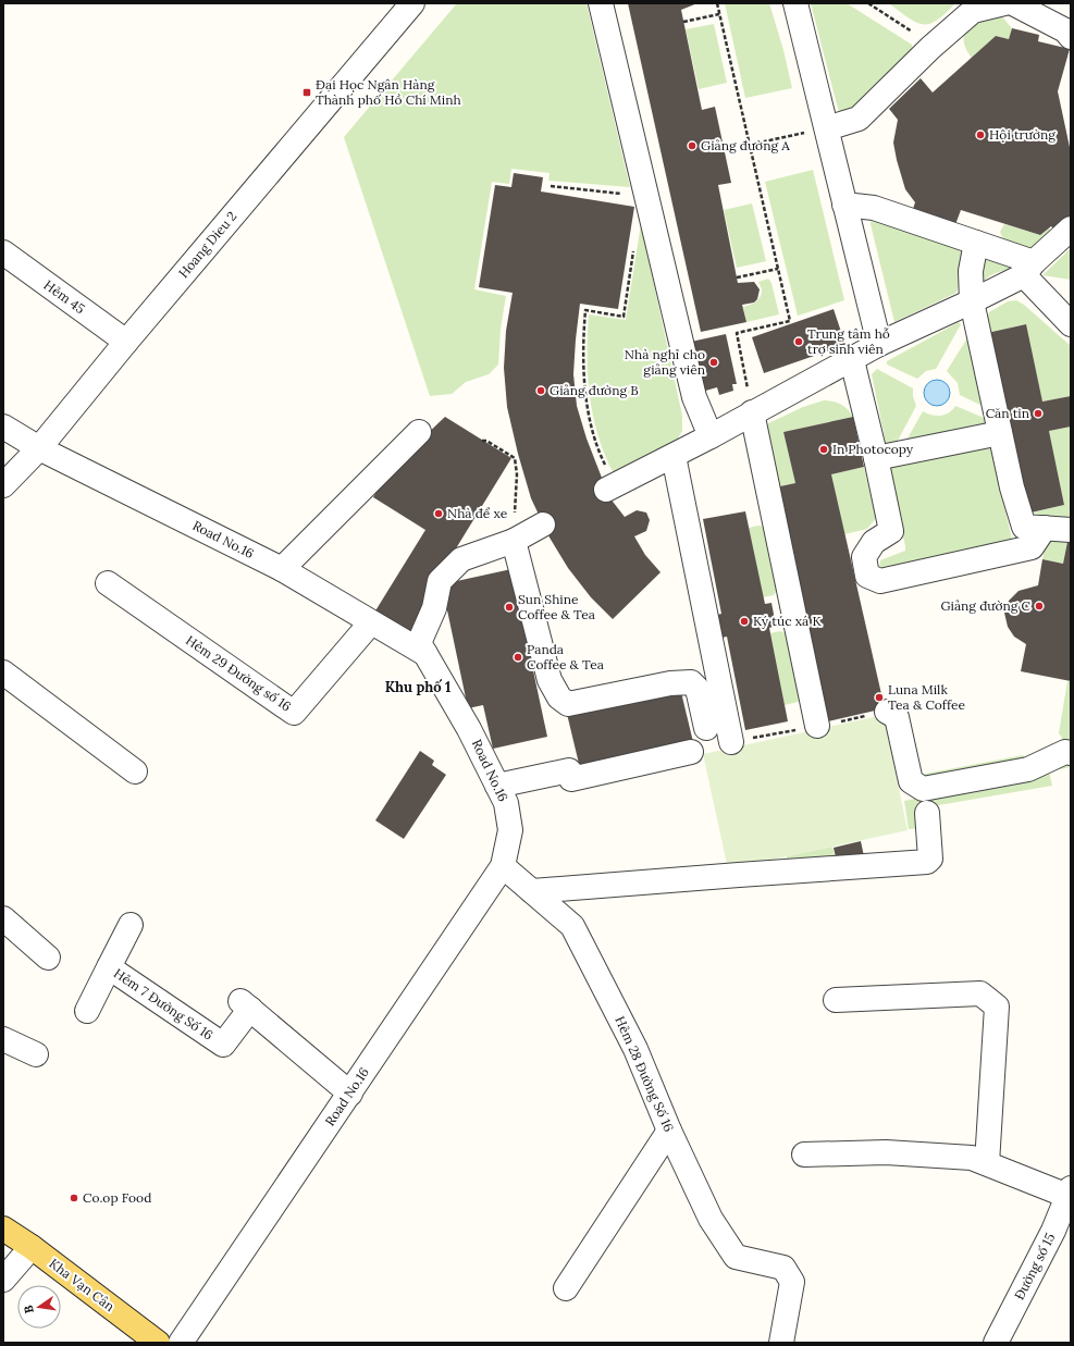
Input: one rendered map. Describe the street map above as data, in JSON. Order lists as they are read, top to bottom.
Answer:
{
  "streets": {
    "main road": ["Kha Vạn Cân"],
    "street": [
      "Hoang Dieu 2",
      "Hẻm 45",
      "Road No.16",
      "Hẻm 29 Đường số 16",
      "Hẻm 7 Đường Số 16",
      "Hẻm 28 Đường Số 16",
      "Đường số 15"
    ]
  },
  "crossings": [
    ["Hoang Dieu 2", "Hẻm 45"],
    ["Hoang Dieu 2", "Road No.16"],
    ["Road No.16", "Hẻm 29 Đường số 16"],
    ["Road No.16", "Hẻm 7 Đường Số 16"],
    ["Road No.16", "Hẻm 28 Đường Số 16"]
  ],
  "districts": ["Khu phố 1"],
  "places": {
    "transit": ["Đại Học Ngân Hàng Thành phố Hồ Chí Minh"],
    "other": [
      "Hội trường",
      "Giảng đường A",
      "Trung tâm hỗ trợ sinh viên",
      "Nhà nghỉ cho giảng viên",
      "Giảng đường B",
      "Căn tin",
      "In Photocopy",
      "Nhà để xe",
      "Giảng đường C",
      "Sun Shine Coffee & Tea",
      "Ký túc xá K",
      "Panda Coffee & Tea",
      "Luna Milk Tea & Coffee",
      "Co.op Food"
    ]
  },
  "north": "left"
}
